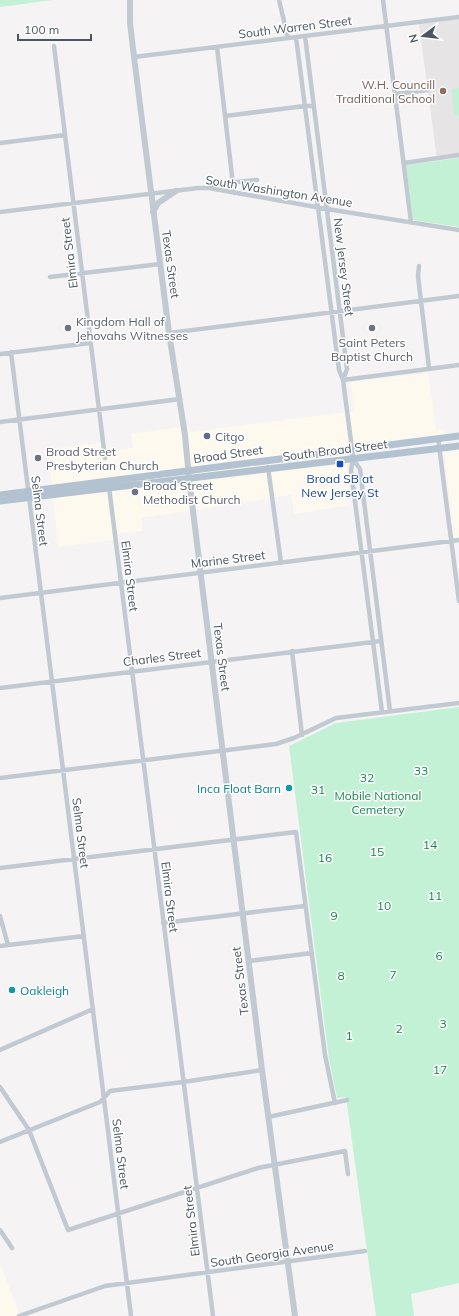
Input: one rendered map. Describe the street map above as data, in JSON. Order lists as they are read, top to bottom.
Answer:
{
  "streets": {
    "main road": ["South Broad Street", "Broad Street"],
    "street": [
      "South Warren Street",
      "South Washington Avenue",
      "Elmira Street",
      "Texas Street",
      "New Jersey Street",
      "Selma Street",
      "Marine Street",
      "Charles Street",
      "South Georgia Avenue"
    ]
  },
  "crossings": [
    ["South Warren Street", "Texas Street"],
    ["South Warren Street", "New Jersey Street"],
    ["South Washington Avenue", "Elmira Street"],
    ["South Washington Avenue", "Texas Street"],
    ["South Washington Avenue", "New Jersey Street"],
    ["Elmira Street", "Broad Street"],
    ["Elmira Street", "Marine Street"],
    ["Elmira Street", "Charles Street"],
    ["Elmira Street", "South Georgia Avenue"],
    ["Texas Street", "South Broad Street"],
    ["Texas Street", "Broad Street"],
    ["Texas Street", "Marine Street"],
    ["Texas Street", "Charles Street"],
    ["Texas Street", "South Georgia Avenue"],
    ["New Jersey Street", "South Broad Street"],
    ["New Jersey Street", "Broad Street"],
    ["New Jersey Street", "Marine Street"],
    ["New Jersey Street", "Charles Street"],
    ["South Broad Street", "Broad Street"],
    ["Broad Street", "Selma Street"],
    ["Selma Street", "Marine Street"],
    ["Selma Street", "Charles Street"],
    ["Selma Street", "South Georgia Avenue"]
  ],
  "parks": [
    "33",
    "32",
    "31",
    "Mobile National Cemetery",
    "14",
    "15",
    "16",
    "11",
    "10",
    "9",
    "6",
    "7",
    "8",
    "3",
    "2",
    "1",
    "17"
  ],
  "places": {
    "other": [
      "W.H. Councill Traditional School",
      "Kingdom Hall of Jehovahs Witnesses",
      "Saint Peters Baptist Church",
      "Citgo",
      "Broad Street Presbyterian Church",
      "Broad Street Methodist Church",
      "Inca Float Barn",
      "Oakleigh"
    ],
    "transit": ["Broad SB at New Jersey St"]
  },
  "scale_bar": "100 m",
  "north": "left"
}
